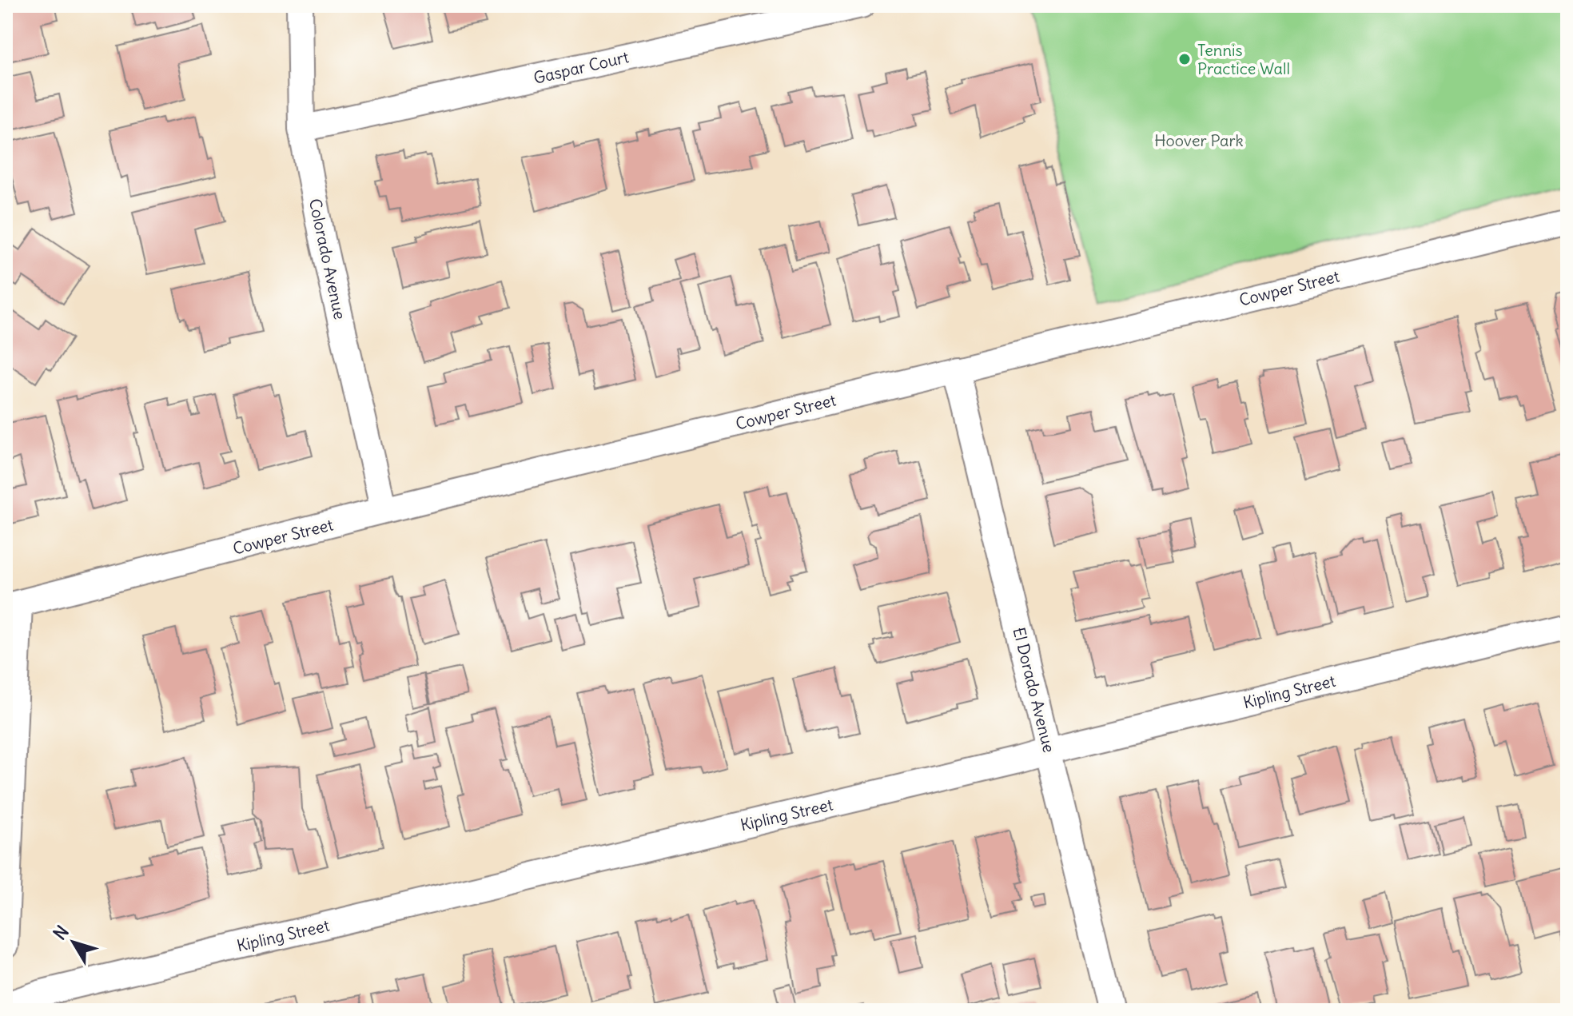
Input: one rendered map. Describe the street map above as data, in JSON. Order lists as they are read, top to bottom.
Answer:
{
  "streets": {
    "street": [
      "Gaspar Court",
      "Colorado Avenue",
      "Cowper Street",
      "El Dorado Avenue",
      "Kipling Street"
    ]
  },
  "crossings": [
    ["Gaspar Court", "Colorado Avenue"],
    ["Colorado Avenue", "Cowper Street"],
    ["Cowper Street", "El Dorado Avenue"],
    ["El Dorado Avenue", "Kipling Street"]
  ],
  "parks": ["Hoover Park"],
  "places": ["Tennis Practice Wall"],
  "north": "top left"
}
